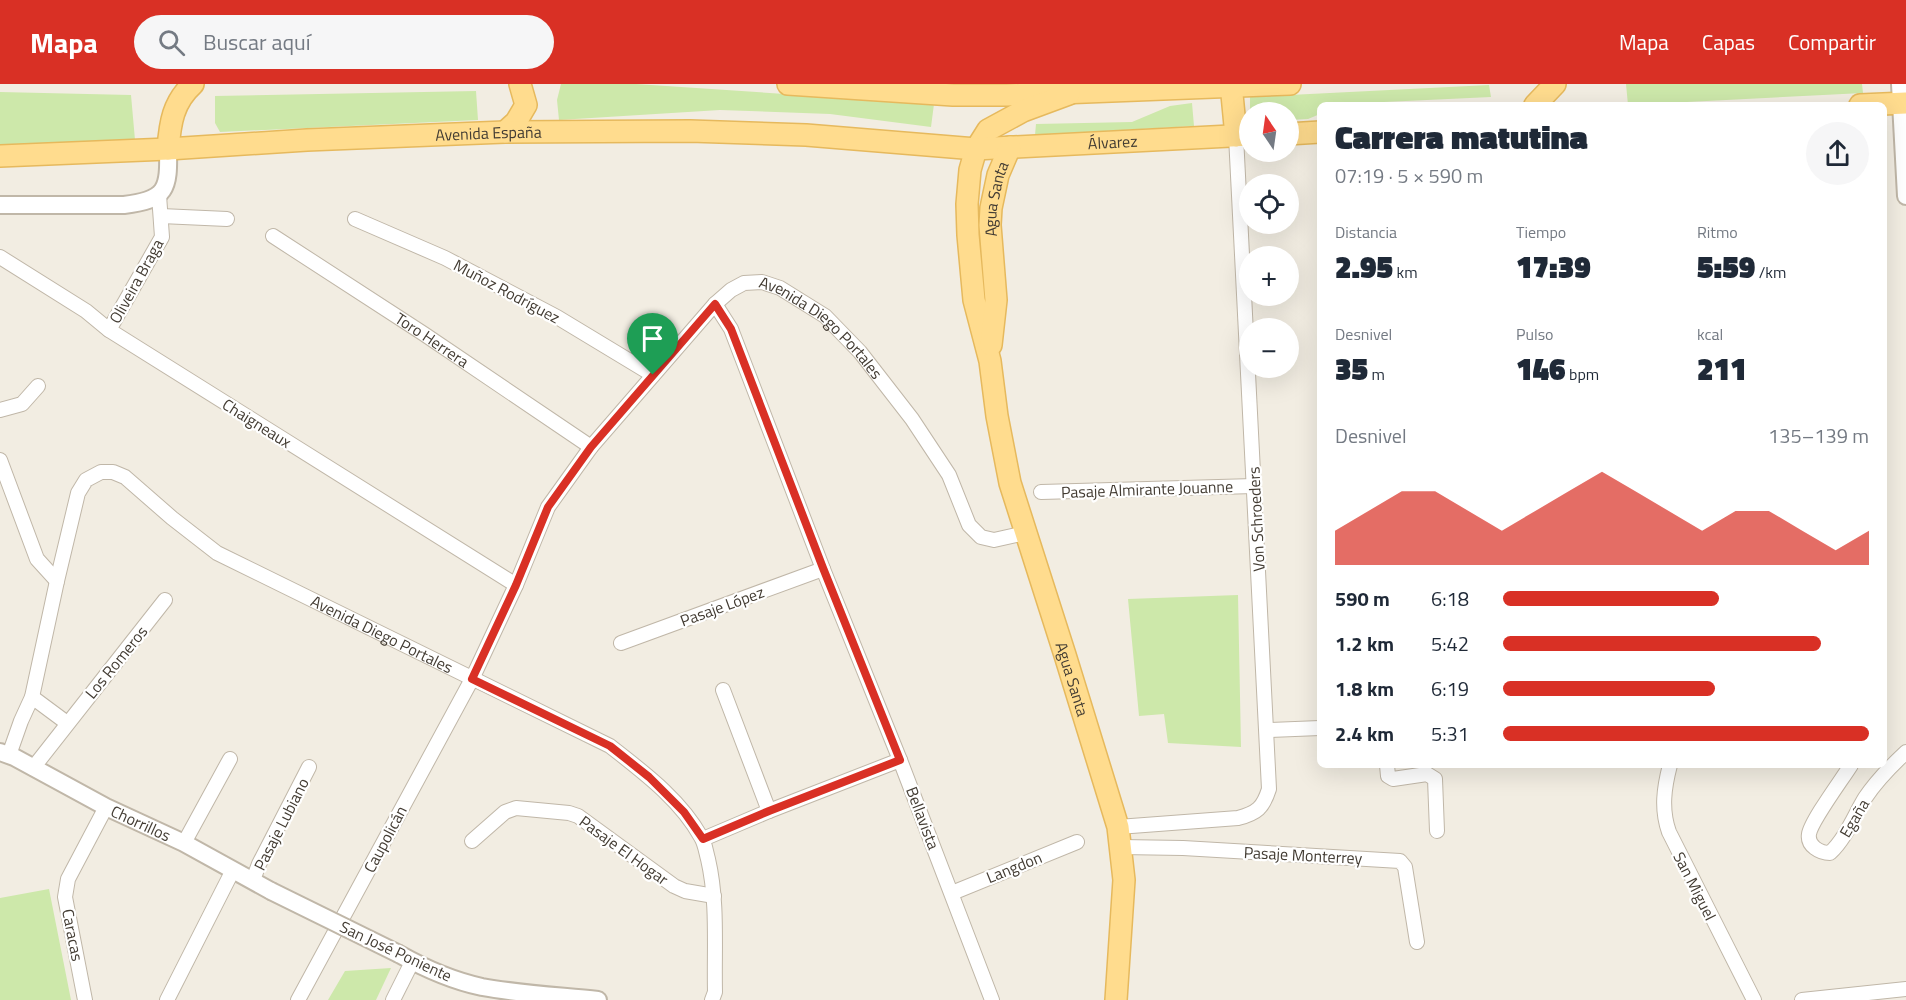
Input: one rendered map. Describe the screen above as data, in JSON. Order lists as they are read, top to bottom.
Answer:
{
  "streets": {
    "main road": [
      "Avenida España",
      "Álvarez",
      "Agua Santa",
      "Von Schroeders"
    ],
    "street": [
      "Oliveira Braga",
      "Muñoz Rodríguez",
      "Avenida Diego Portales",
      "Toro Herrera",
      "Chaigneaux",
      "Pasaje Almirante Jouanne",
      "Pasaje López",
      "Los Romeros",
      "Bellavista",
      "Egaña",
      "Chorrillos",
      "Pasaje Lubiano",
      "Caupolicán",
      "Pasaje El Hogar",
      "Pasaje Monterrey",
      "Langdon",
      "San Miguel",
      "Caracas",
      "San José Poniente"
    ]
  },
  "crossings": [
    ["Avenida España", "Álvarez"],
    ["Avenida España", "Agua Santa"],
    ["Álvarez", "Agua Santa"],
    ["Agua Santa", "Avenida Diego Portales"],
    ["Agua Santa", "Von Schroeders"],
    ["Agua Santa", "Pasaje Monterrey"],
    ["Oliveira Braga", "Chaigneaux"],
    ["Muñoz Rodríguez", "Avenida Diego Portales"],
    ["Avenida Diego Portales", "Toro Herrera"],
    ["Avenida Diego Portales", "Chaigneaux"],
    ["Avenida Diego Portales", "Bellavista"],
    ["Avenida Diego Portales", "Chorrillos"],
    ["Avenida Diego Portales", "Caupolicán"],
    ["Pasaje Almirante Jouanne", "Von Schroeders"],
    ["Von Schroeders", "Pasaje Monterrey"],
    ["Pasaje López", "Bellavista"],
    ["Los Romeros", "Chorrillos"],
    ["Bellavista", "Langdon"],
    ["Chorrillos", "Pasaje Lubiano"],
    ["Chorrillos", "Caracas"],
    ["Chorrillos", "San José Poniente"]
  ],
  "north": "top",
  "page": {
    "header": "Mapa",
    "search": "Buscar aquí",
    "nav": ["Mapa", "Capas", "Compartir"],
    "map_buttons": ["+", "−"],
    "heading": ["Carrera matutina", "07:19 · 5 × 590 m"],
    "stats": [
      ["Distancia", "2.95 km"],
      ["Tiempo", "17:39"],
      ["Ritmo", "5:59 /km"],
      ["Desnivel", "35 m"],
      ["Pulso", "146 bpm"],
      ["kcal", "211"]
    ],
    "chart": ["Desnivel", "135–139 m"],
    "list": [
      {
        "name": "590 m",
        "note": "6:18"
      },
      {
        "name": "1.2 km",
        "note": "5:42"
      },
      {
        "name": "1.8 km",
        "note": "6:19"
      },
      {
        "name": "2.4 km",
        "note": "5:31"
      }
    ]
  }
}
